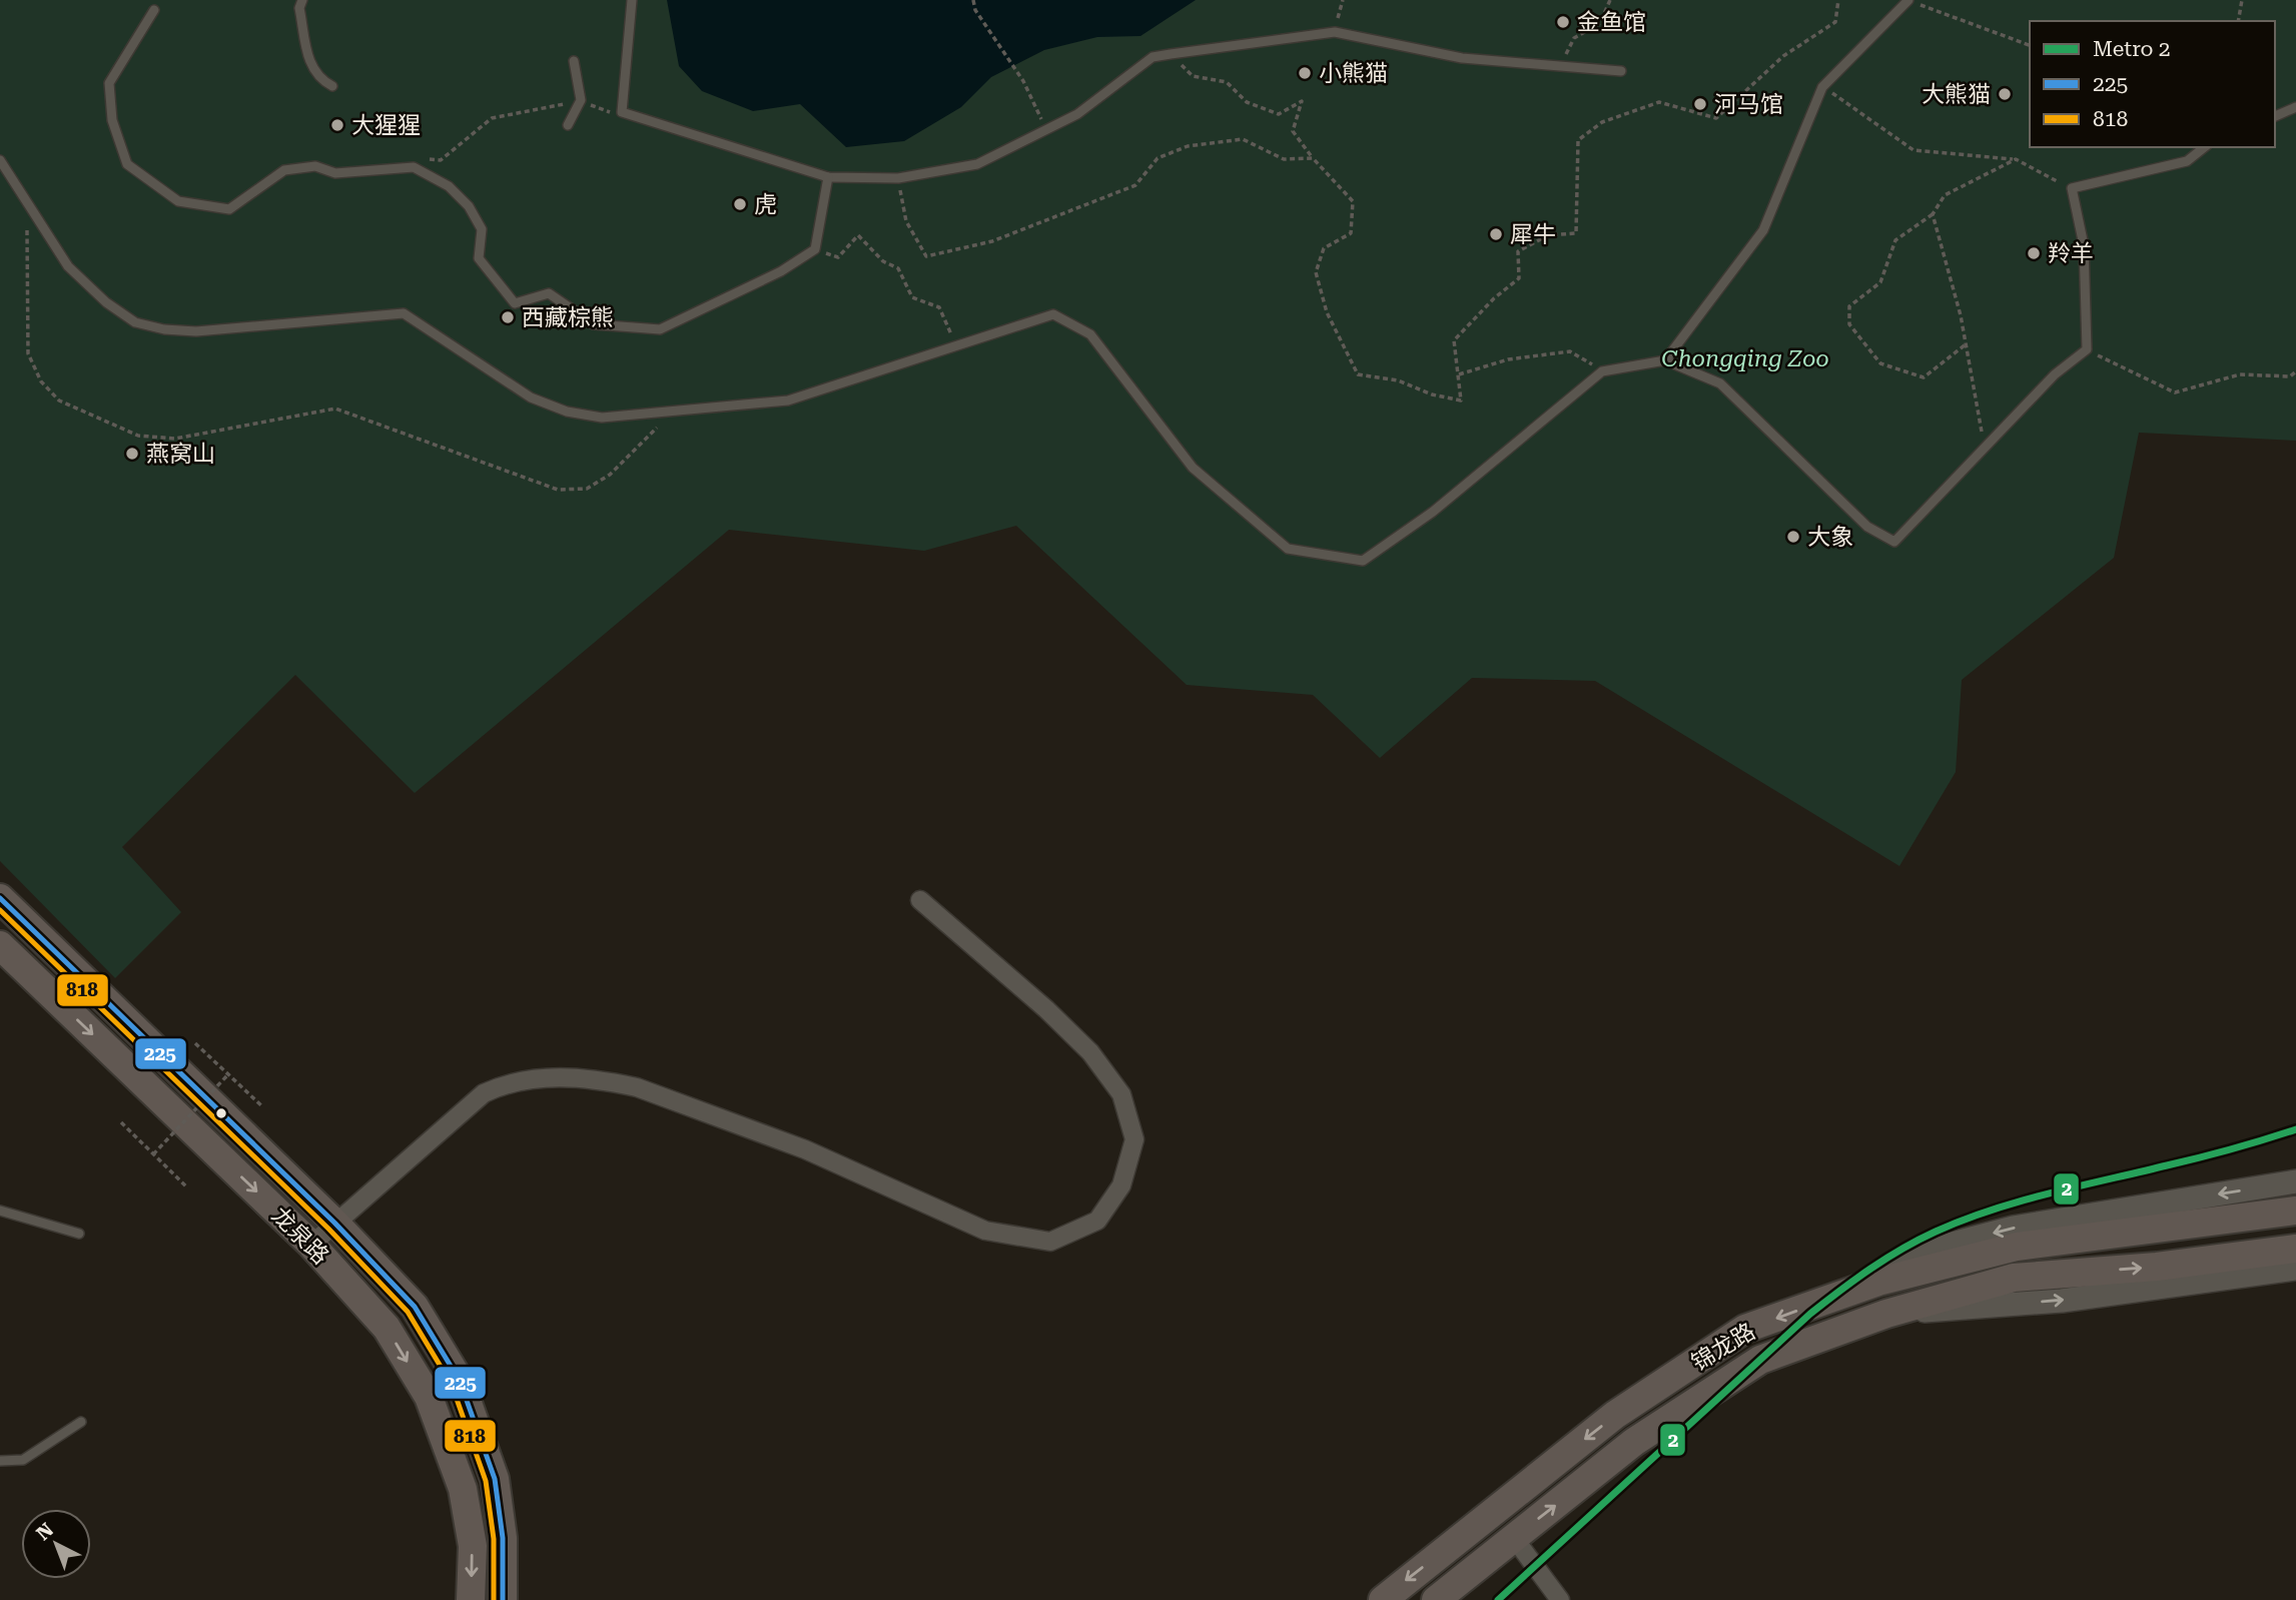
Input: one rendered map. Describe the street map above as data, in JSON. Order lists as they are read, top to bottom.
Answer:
{
  "streets": {
    "main road": ["龙泉路", "锦龙路"]
  },
  "parks": ["Chongqing Zoo"],
  "places": [
    "金鱼馆",
    "小熊猫",
    "大熊猫",
    "河马馆",
    "大猩猩",
    "虎",
    "犀牛",
    "羚羊",
    "西藏棕熊",
    "燕窝山",
    "大象"
  ],
  "lines": ["transit line 225", "transit line 818", "metro line 2"],
  "legend": ["Metro 2", "225", "818"],
  "north": "top left"
}
